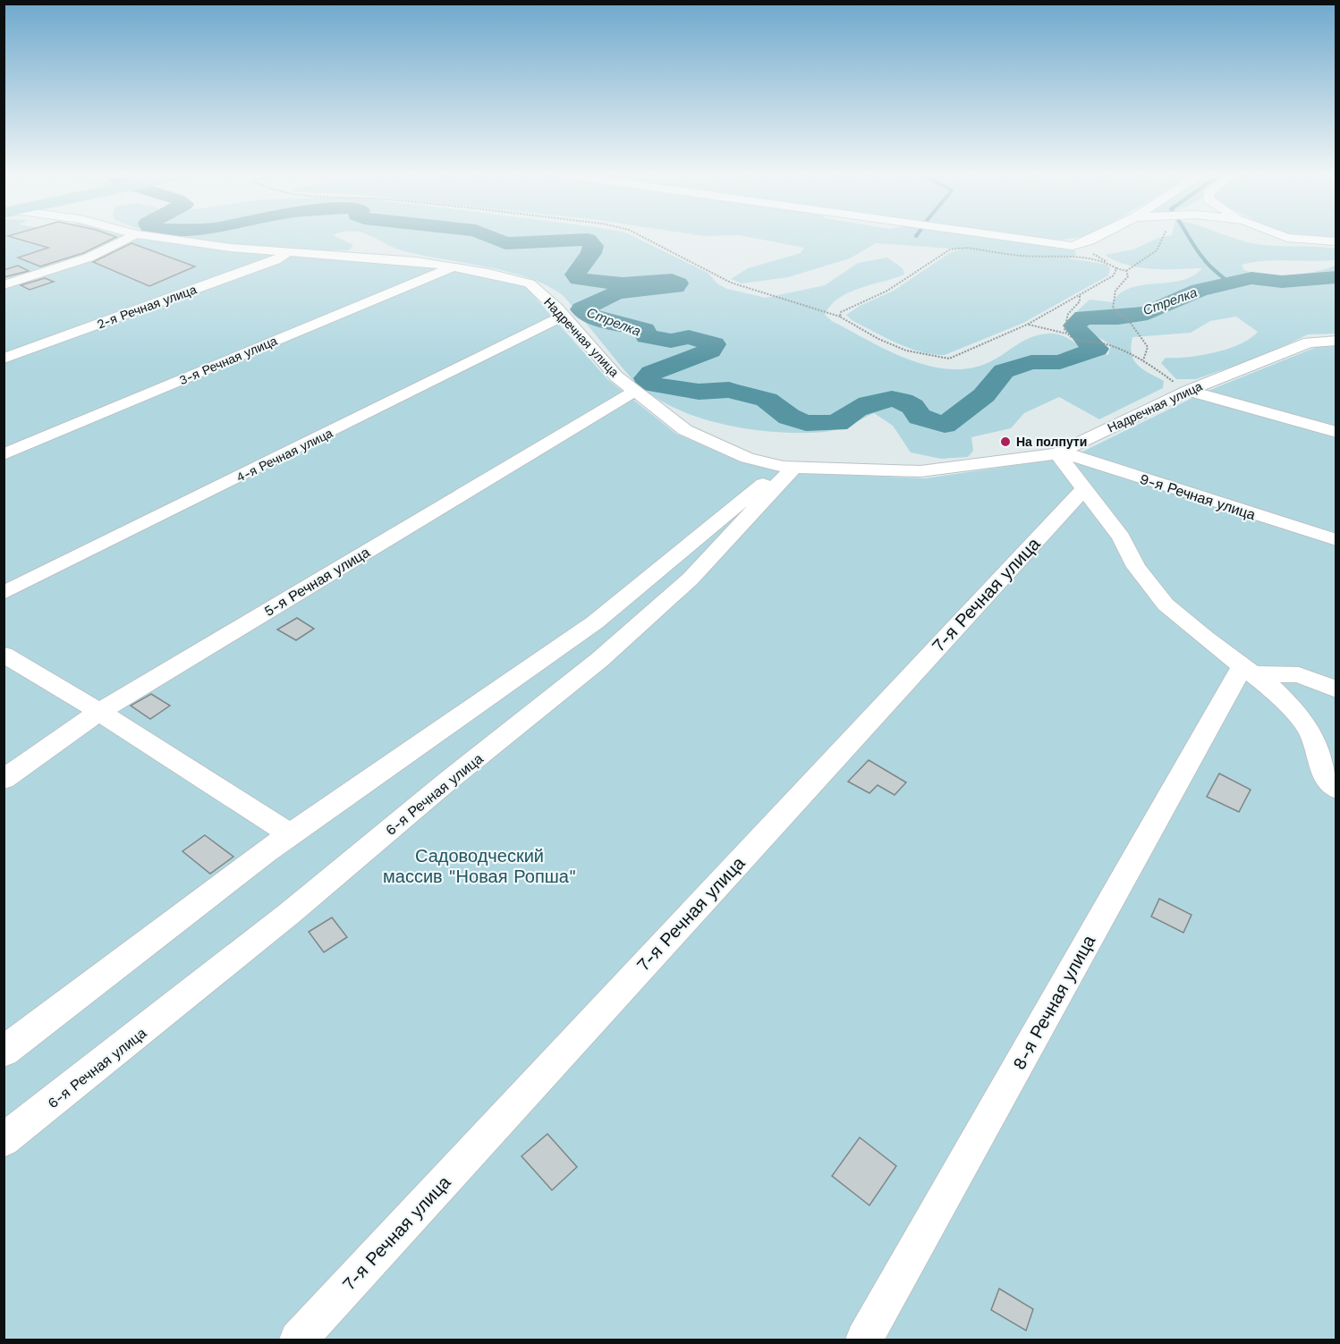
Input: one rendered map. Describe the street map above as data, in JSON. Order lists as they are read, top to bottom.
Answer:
{
  "streets": {
    "street": [
      "2-я Речная улица",
      "Надречная улица",
      "3-я Речная улица",
      "4-я Речная улица",
      "9-я Речная улица",
      "5-я Речная улица",
      "7-я Речная улица",
      "6-я Речная улица",
      "8-я Речная улица"
    ]
  },
  "crossings": [
    ["2-я Речная улица", "Надречная улица"],
    ["Надречная улица", "3-я Речная улица"],
    ["Надречная улица", "4-я Речная улица"],
    ["Надречная улица", "9-я Речная улица"],
    ["Надречная улица", "5-я Речная улица"],
    ["Надречная улица", "6-я Речная улица"]
  ],
  "water": ["Стрелка"],
  "parks": ["Садоводческий массив \"Новая Ропша\""],
  "places": ["На полпути"]
}
